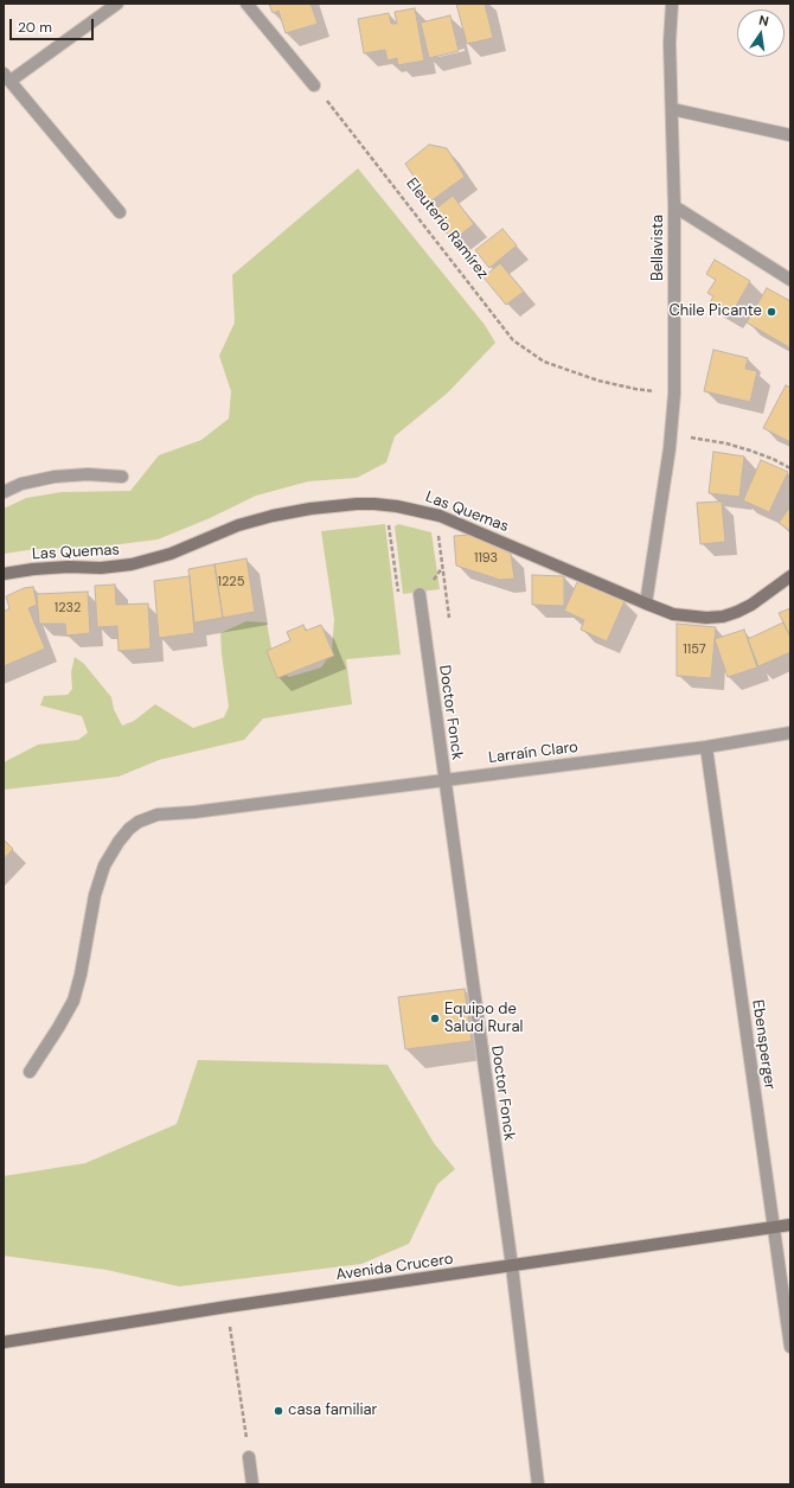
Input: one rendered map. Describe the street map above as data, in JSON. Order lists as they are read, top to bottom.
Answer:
{
  "streets": {
    "main road": ["Las Quemas", "Avenida Crucero"],
    "street": [
      "Bellavista",
      "Doctor Fonck",
      "Larraín Claro",
      "Ebensperger"
    ],
    "path": ["Eleuterio Ramírez"]
  },
  "crossings": [
    ["Eleuterio Ramírez", "Bellavista"],
    ["Bellavista", "Las Quemas"],
    ["Doctor Fonck", "Larraín Claro"],
    ["Doctor Fonck", "Avenida Crucero"],
    ["Larraín Claro", "Ebensperger"],
    ["Ebensperger", "Avenida Crucero"]
  ],
  "places": ["Chile Picante", "Equipo de Salud Rural", "casa familiar"],
  "house_numbers": [
    "1193",
    "1225",
    "1232",
    "1157"
  ],
  "scale_bar": "20 m",
  "north": "top"
}
